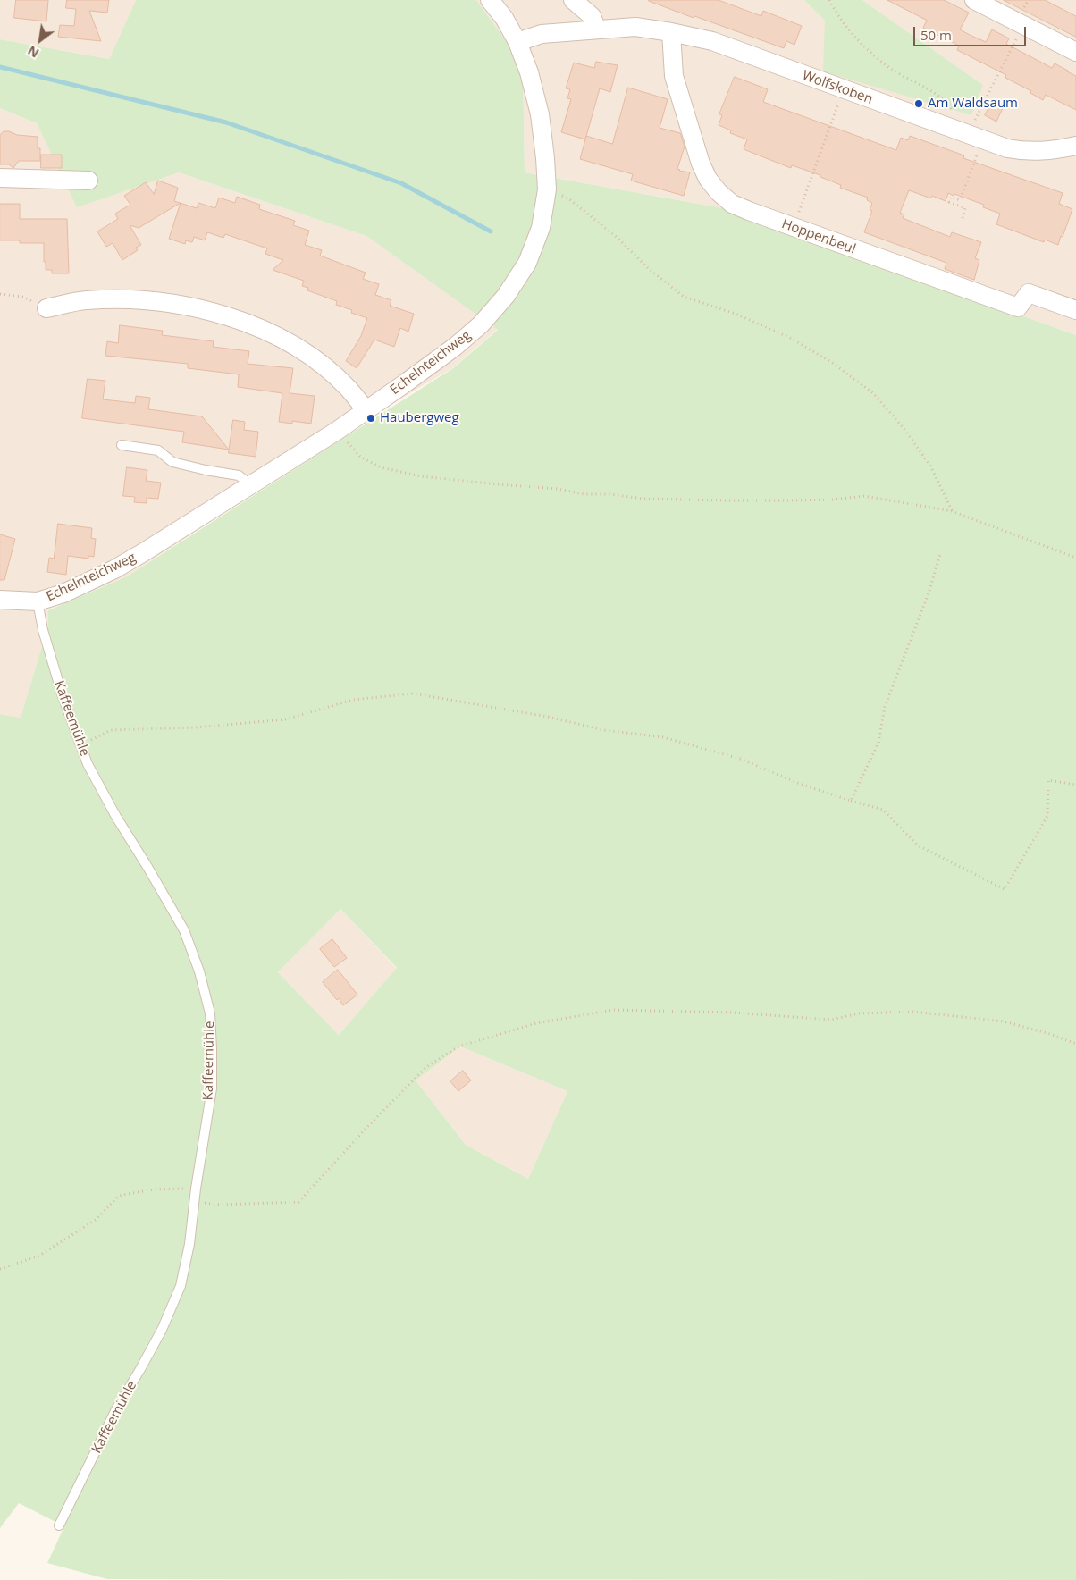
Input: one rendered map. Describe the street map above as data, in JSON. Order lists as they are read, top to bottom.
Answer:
{
  "streets": {
    "street": ["Wolfskoben", "Hoppenbeul", "Echelnteichweg"],
    "lane": ["Kaffeemühle"]
  },
  "crossings": [
    ["Wolfskoben", "Hoppenbeul"],
    ["Wolfskoben", "Echelnteichweg"],
    ["Echelnteichweg", "Kaffeemühle"]
  ],
  "places": ["Am Waldsaum", "Haubergweg"],
  "scale_bar": "50 m",
  "north": "bottom left"
}
